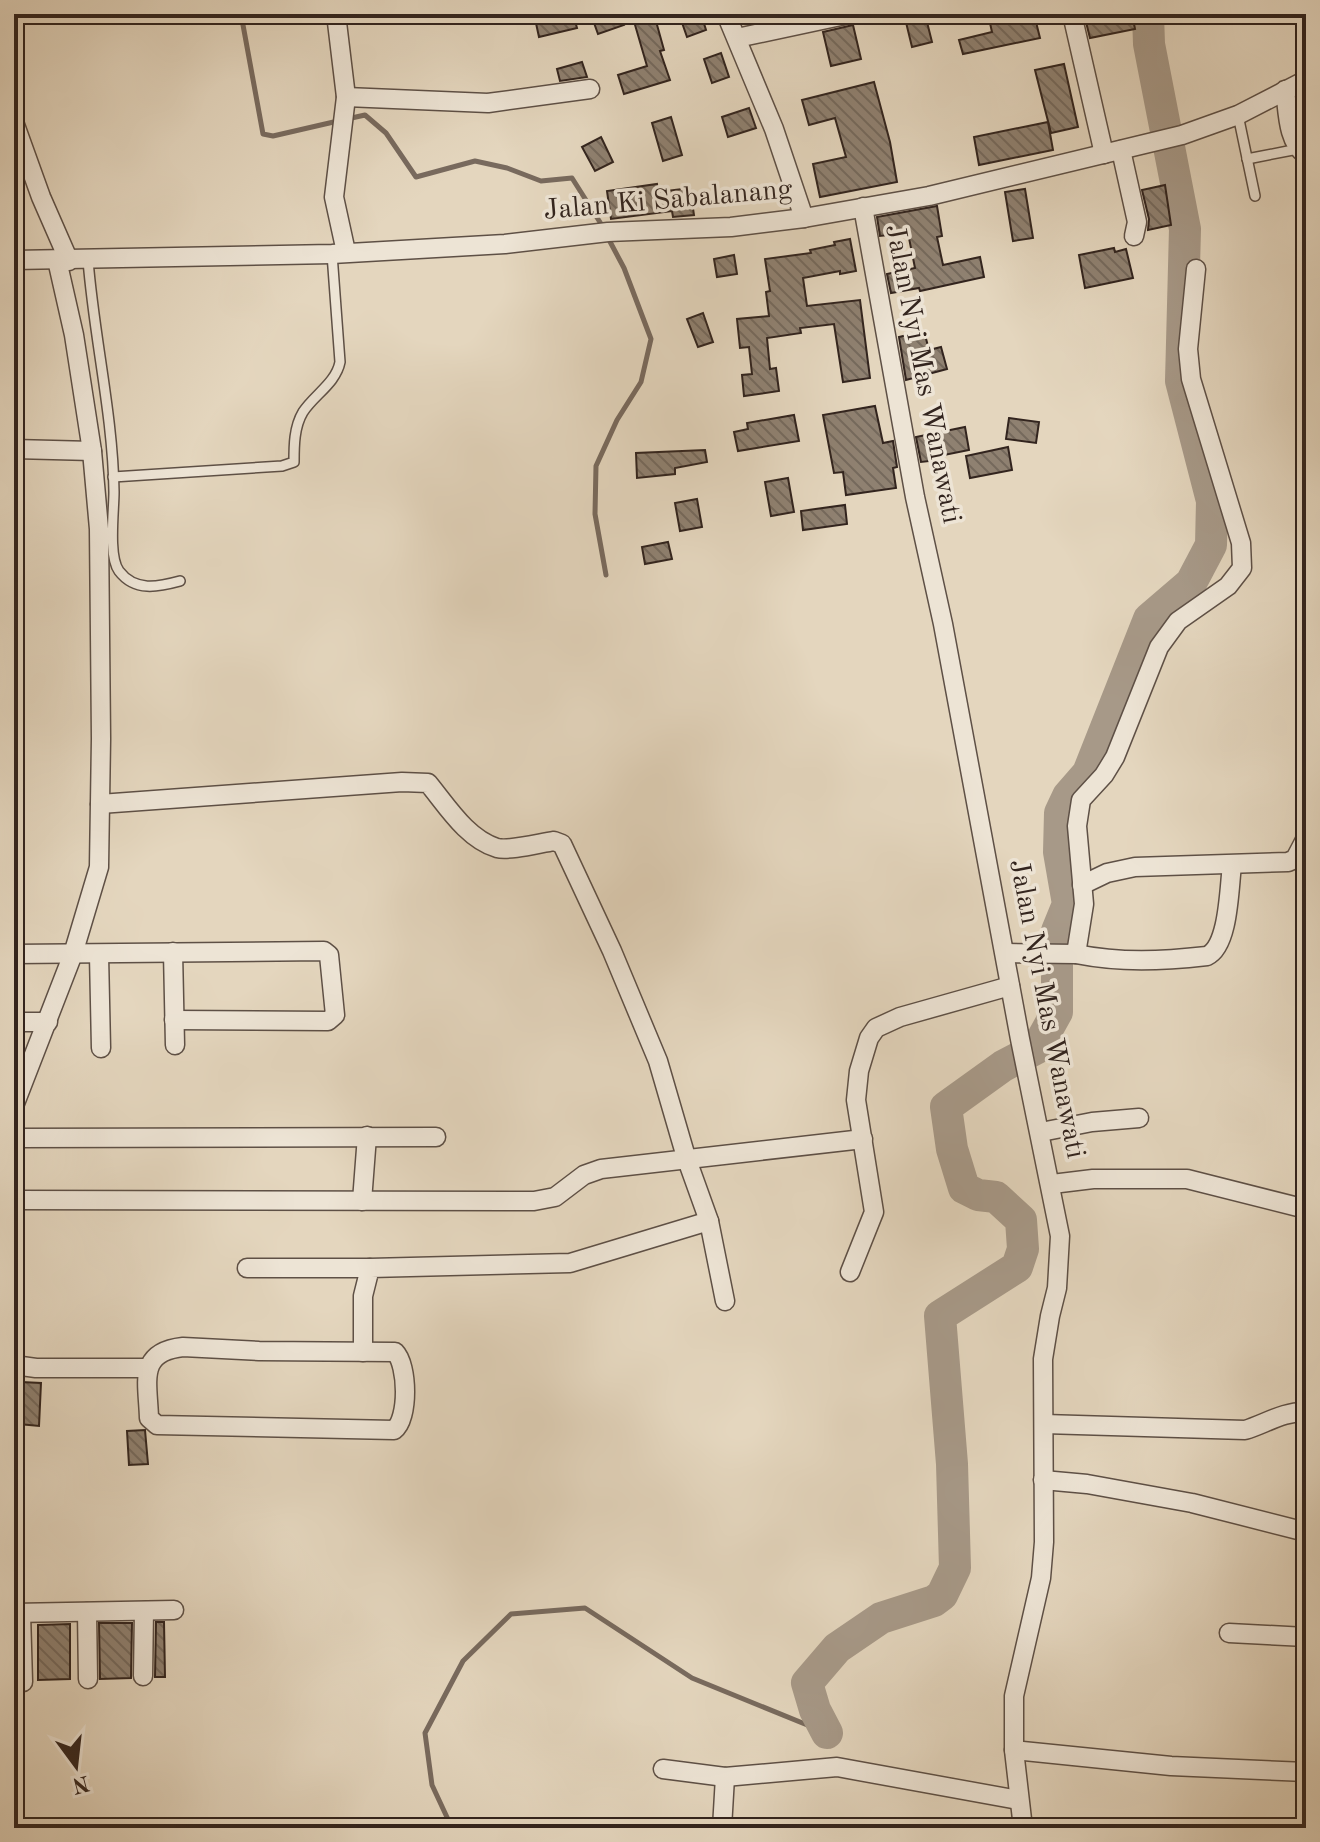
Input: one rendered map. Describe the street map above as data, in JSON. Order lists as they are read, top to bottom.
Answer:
{
  "streets": {
    "street": ["Jalan Ki Sabalanang", "Jalan Nyi Mas Wanawati"]
  },
  "crossings": [
    ["Jalan Ki Sabalanang", "Jalan Nyi Mas Wanawati"]
  ],
  "north": "bottom"
}
